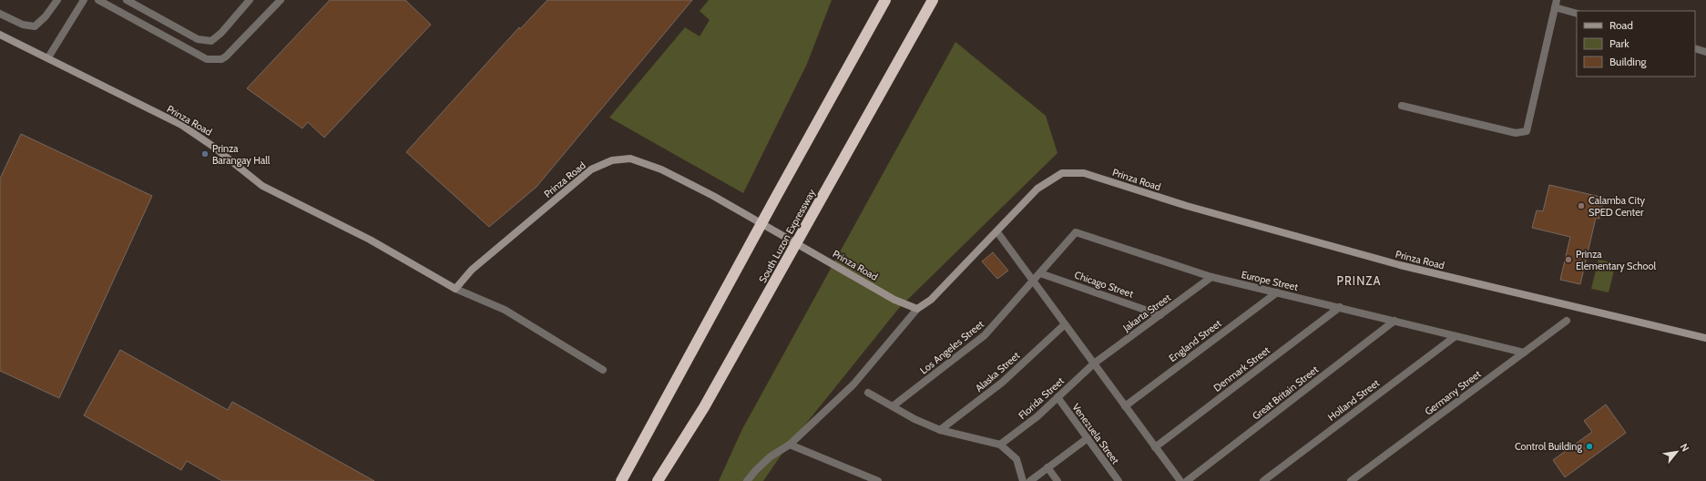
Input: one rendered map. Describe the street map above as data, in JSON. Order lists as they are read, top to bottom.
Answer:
{
  "streets": {
    "highway": ["South Luzon Expressway"],
    "main road": ["Prinza Road"],
    "street": [
      "Europe Street",
      "Chicago Street",
      "Jakarta Street",
      "England Street",
      "Los Angeles Street",
      "Denmark Street",
      "Alaska Street",
      "Great Britain Street",
      "Germany Street",
      "Florida Street",
      "Holland Street",
      "Venezuela Street"
    ]
  },
  "crossings": [
    ["Europe Street", "Chicago Street"],
    ["Europe Street", "Jakarta Street"],
    ["Europe Street", "England Street"],
    ["Europe Street", "Los Angeles Street"],
    ["Europe Street", "Denmark Street"],
    ["Europe Street", "Great Britain Street"],
    ["Europe Street", "Germany Street"],
    ["Europe Street", "Holland Street"],
    ["Chicago Street", "Jakarta Street"],
    ["Jakarta Street", "Florida Street"],
    ["Florida Street", "Venezuela Street"]
  ],
  "districts": ["PRINZA"],
  "places": [
    "Prinza Barangay Hall",
    "Calamba City SPED Center",
    "Prinza Elementary School",
    "Control Building"
  ],
  "legend": ["Road", "Park", "Building"],
  "north": "top right"
}
